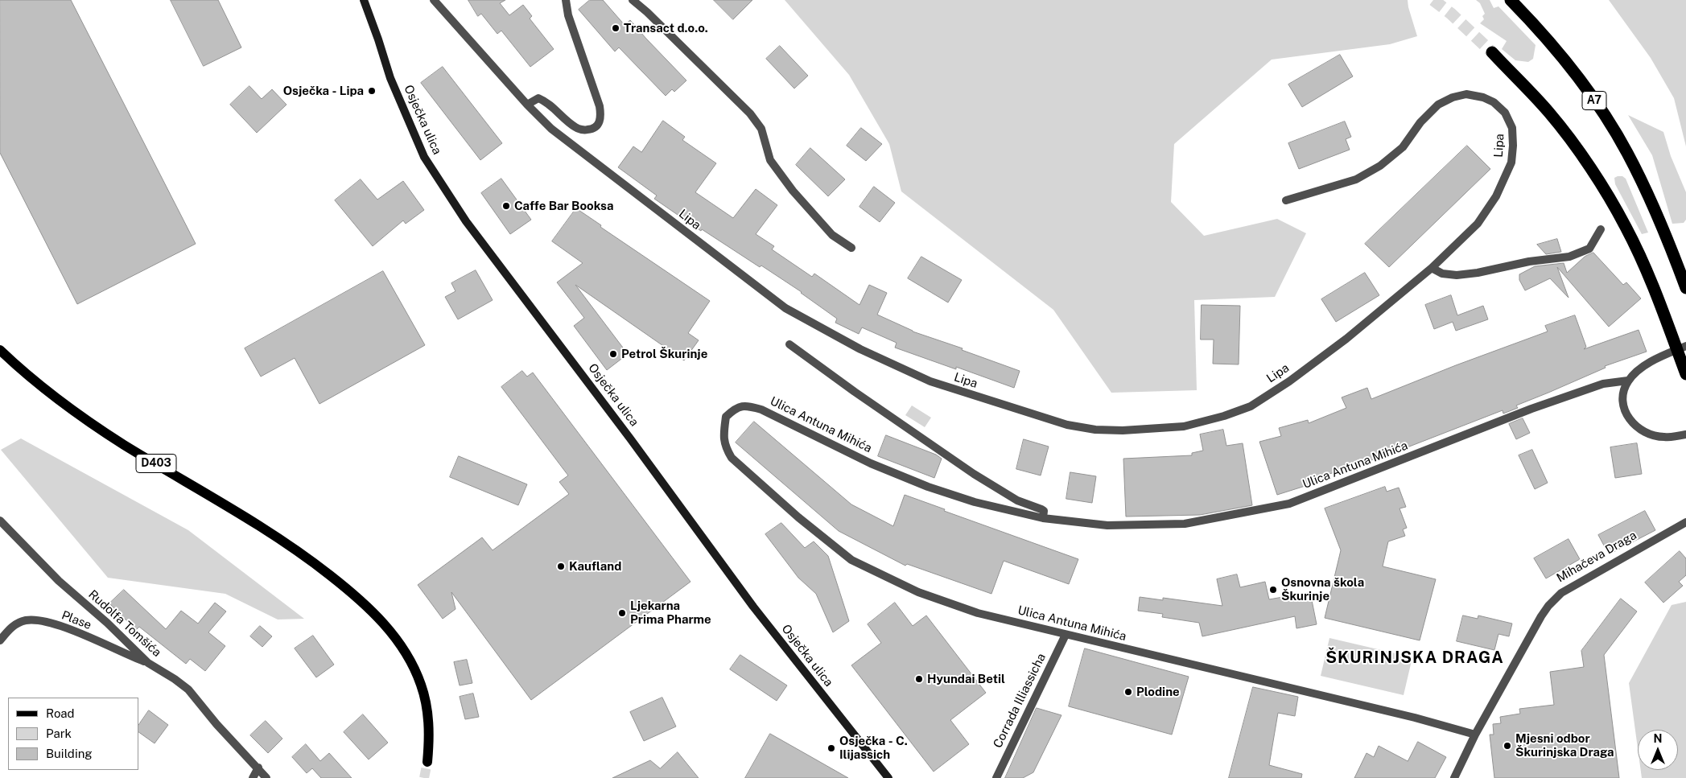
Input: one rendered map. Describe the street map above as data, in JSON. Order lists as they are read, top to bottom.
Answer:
{
  "streets": {
    "highway": ["A7"],
    "main road": ["Osječka ulica", "D403"],
    "street": [
      "Lipa",
      "Ulica Antuna Mihića",
      "Mihačeva Draga",
      "Plase",
      "Rudolfa Tomšića",
      "Corrada Illiassicha"
    ]
  },
  "crossings": [
    ["Ulica Antuna Mihića", "Mihačeva Draga"],
    ["Ulica Antuna Mihića", "Corrada Illiassicha"],
    ["Plase", "Rudolfa Tomšića"]
  ],
  "districts": ["ŠKURINJSKA DRAGA"],
  "places": [
    "Transact d.o.o.",
    "Osječka - Lipa",
    "Caffe Bar Booksa",
    "Petrol Škurinje",
    "Kaufland",
    "Osnovna škola Škurinje",
    "Ljekarna Prima Pharme",
    "Hyundai Betil",
    "Plodine",
    "Mjesni odbor Škurinjska Draga",
    "Osječka - C. Ilijassich"
  ],
  "legend": ["Road", "Park", "Building"],
  "north": "top"
}
